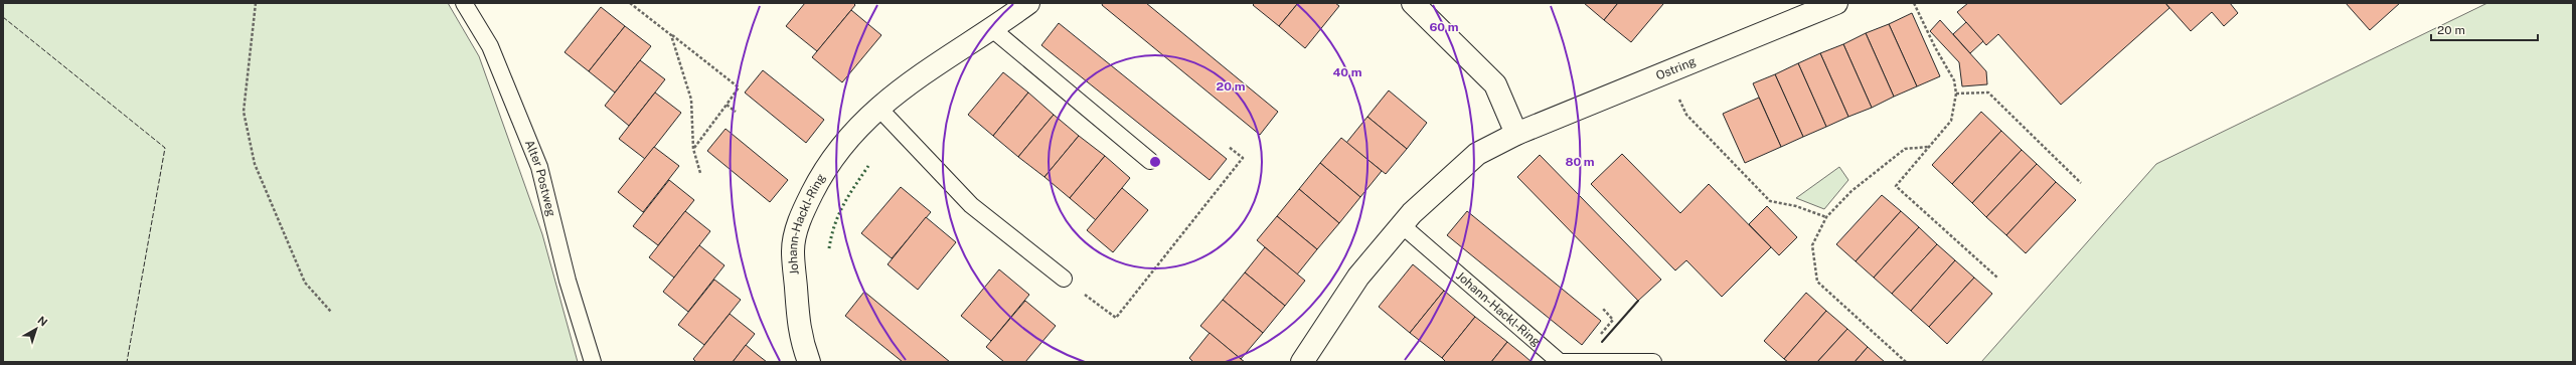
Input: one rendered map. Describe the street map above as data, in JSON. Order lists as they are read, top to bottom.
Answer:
{
  "streets": {
    "street": ["Ostring", "Johann-Hackl-Ring"],
    "lane": ["Alter Postweg"]
  },
  "scale_bar": "20 m",
  "north": "top right",
  "rings": [
    "60 m",
    "40 m",
    "20 m",
    "80 m"
  ]
}
